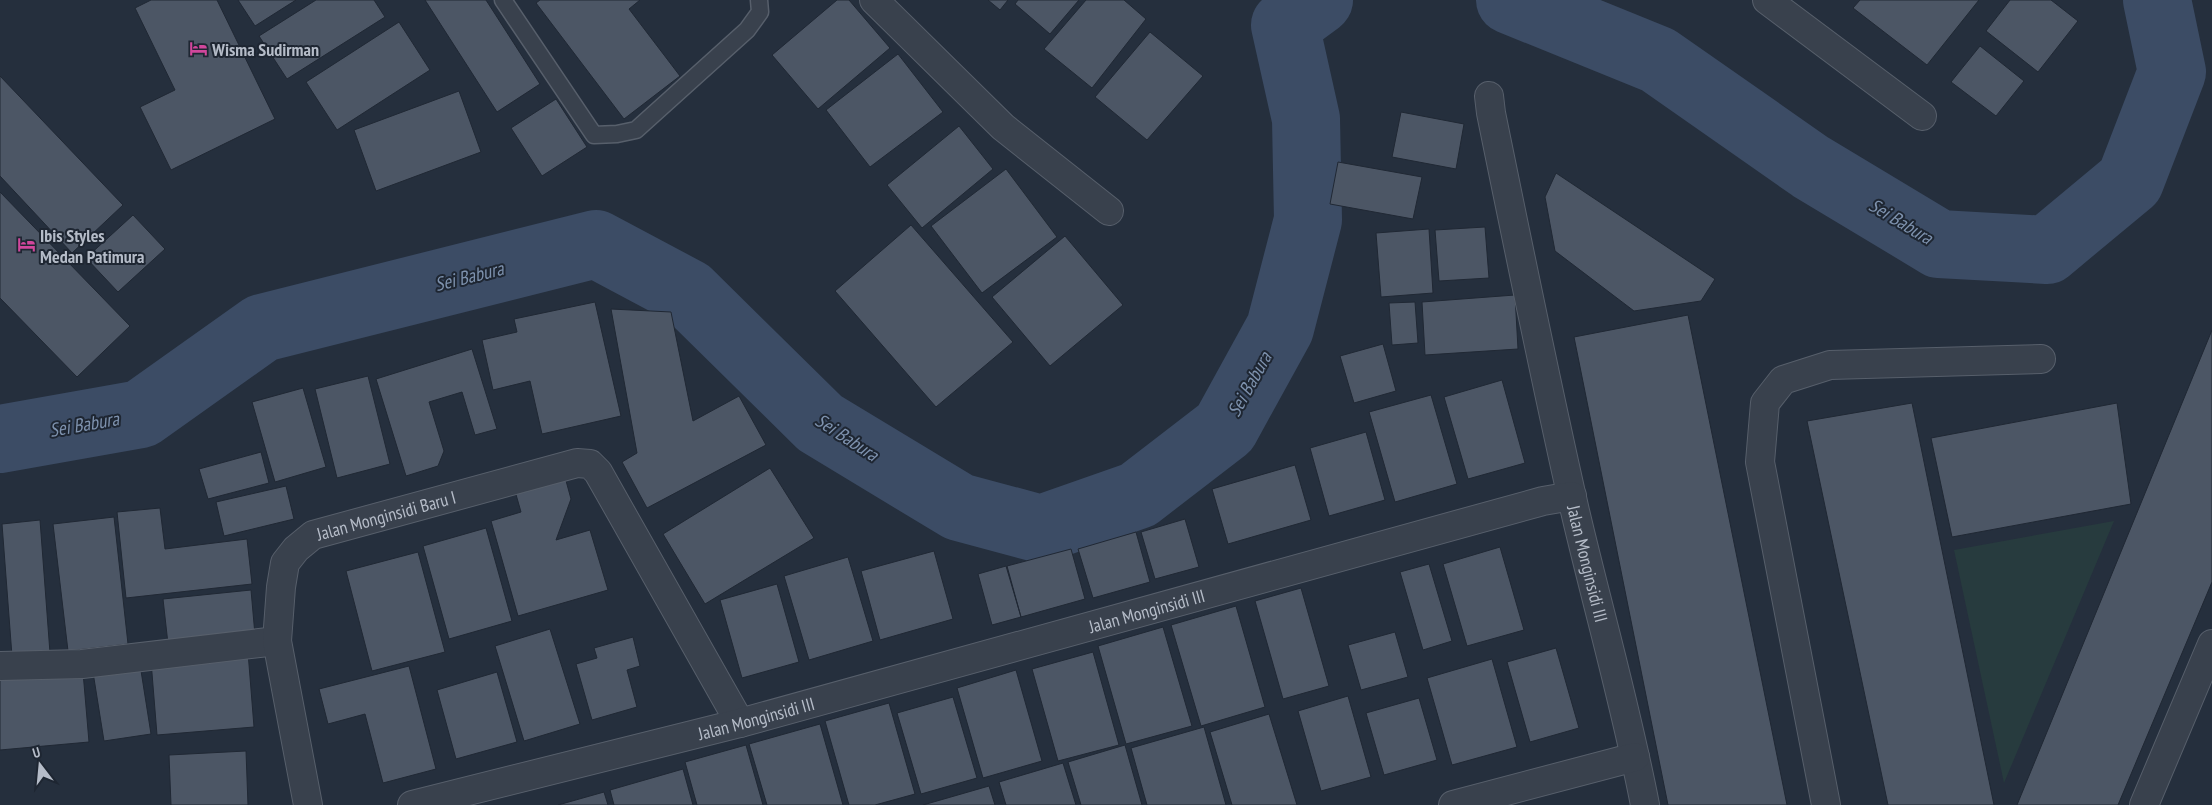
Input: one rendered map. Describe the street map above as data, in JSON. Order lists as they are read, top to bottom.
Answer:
{
  "streets": {
    "street": ["Jalan Monginsidi Baru I", "Jalan Monginsidi III"]
  },
  "crossings": [
    ["Jalan Monginsidi Baru I", "Jalan Monginsidi III"]
  ],
  "water": ["Sei Babura"],
  "places": {
    "hotel": ["Wisma Sudirman", "Ibis Styles Medan Patimura"]
  },
  "north": "top"
}
